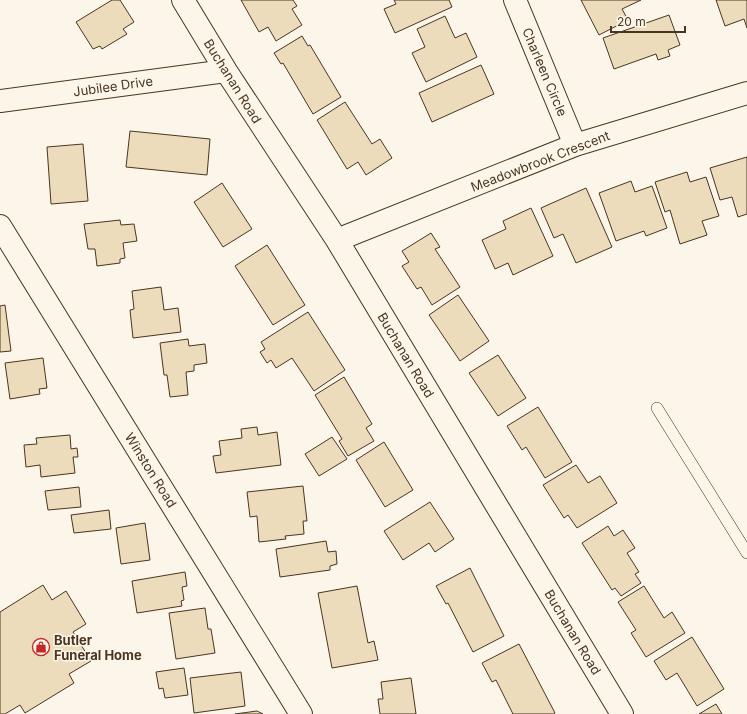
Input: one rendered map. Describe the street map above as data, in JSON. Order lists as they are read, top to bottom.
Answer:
{
  "streets": {
    "street": [
      "Charleen Circle",
      "Buchanan Road",
      "Jubilee Drive",
      "Meadowbrook Crescent",
      "Winston Road"
    ]
  },
  "crossings": [
    ["Charleen Circle", "Meadowbrook Crescent"],
    ["Buchanan Road", "Jubilee Drive"],
    ["Buchanan Road", "Meadowbrook Crescent"]
  ],
  "places": {
    "shop": ["Butler Funeral Home"]
  },
  "scale_bar": "20 m"
}
